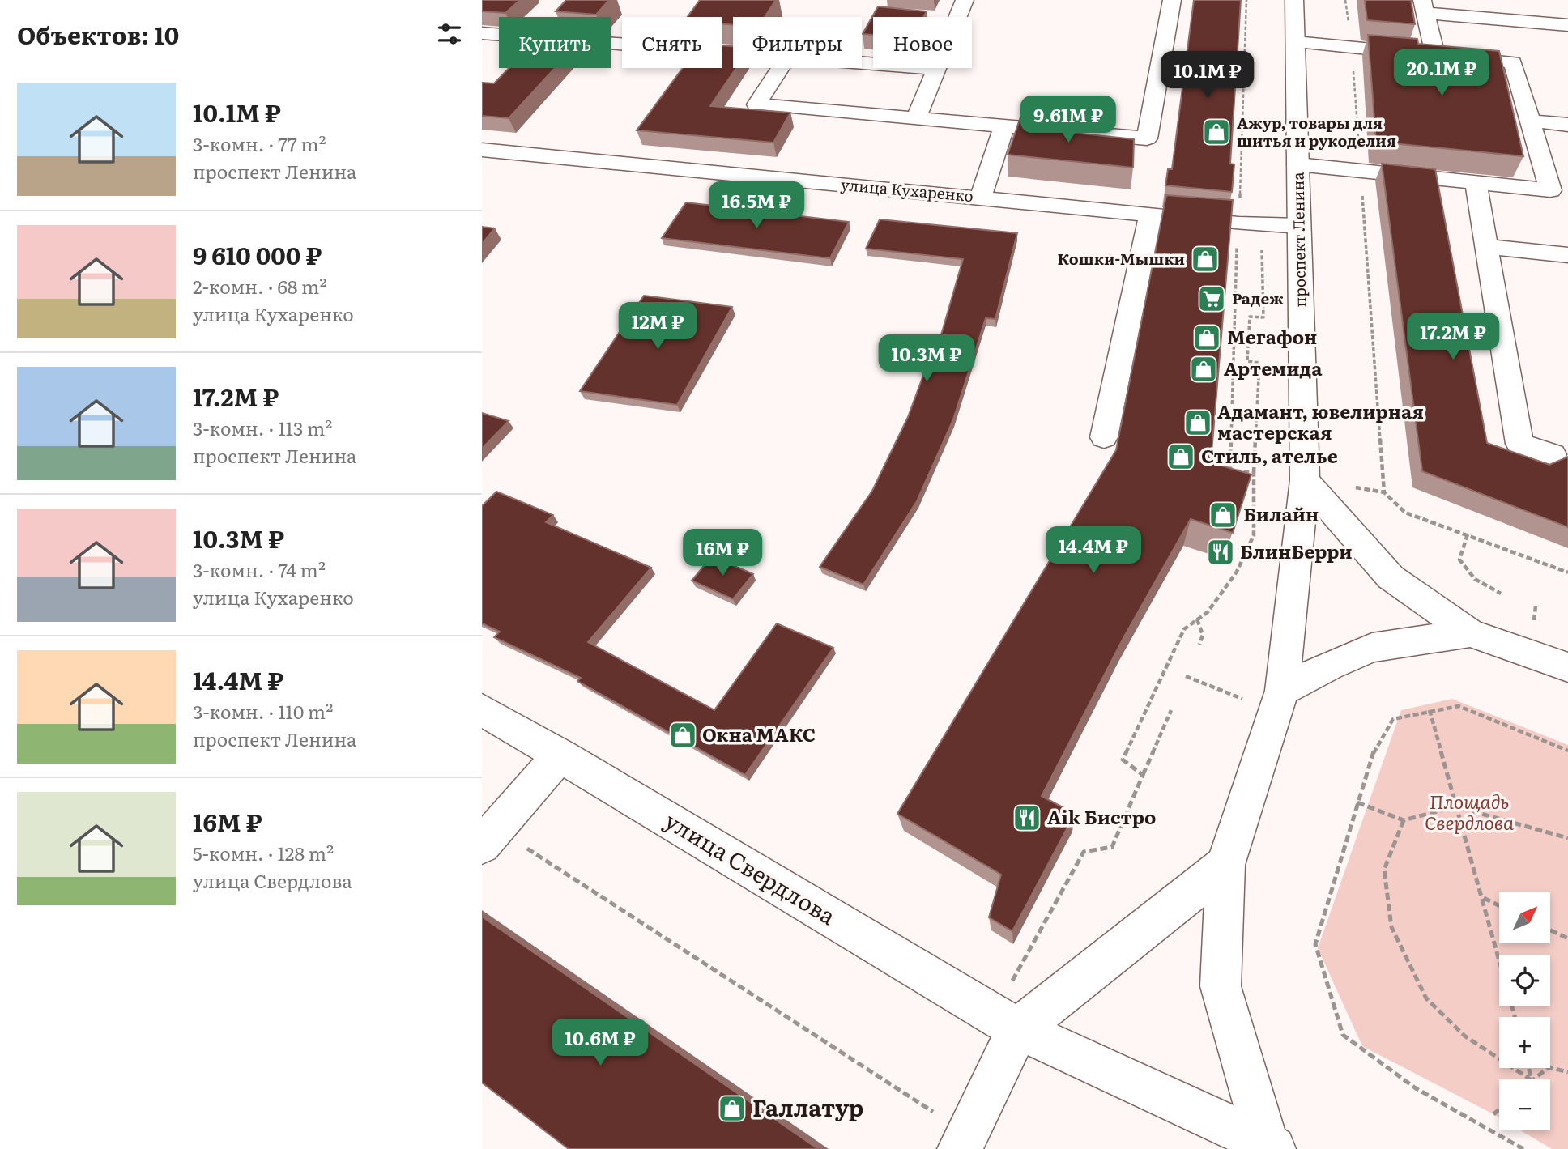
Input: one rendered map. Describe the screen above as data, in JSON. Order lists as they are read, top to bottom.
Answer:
{
  "streets": {
    "main road": ["улица Кухаренко", "проспект Ленина", "улица Свердлова"]
  },
  "crossings": [
    ["улица Кухаренко", "проспект Ленина"],
    ["проспект Ленина", "улица Свердлова"]
  ],
  "parks": ["Площадь Свердлова"],
  "places": {
    "shop": [
      "Ажур, товары для шитья и рукоделия",
      "Кошки-Мышки",
      "Мегафон",
      "Артемида",
      "Адамант, ювелирная мастерская",
      "Стиль, ателье",
      "Билайн",
      "Окна МАКС",
      "Галлатур"
    ],
    "supermarket": ["Радеж"],
    "restaurant": ["БлинБерри", "Aik Бистро"]
  },
  "north": "top right",
  "page": {
    "heading": "Объектов: 10",
    "chip": [
      "Купить",
      "Снять",
      "Фильтры",
      "Новое"
    ],
    "price": [
      "20.1M ₽",
      "10.1M ₽",
      "9.61M ₽",
      "16.5M ₽",
      "12M ₽",
      "17.2M ₽",
      "10.3M ₽",
      "14.4M ₽",
      "16M ₽",
      "10.6M ₽"
    ],
    "list": [
      {
        "name": "10.1M ₽",
        "note": "3-комн. · 77 m² · проспект Ленина"
      },
      {
        "name": "9 610 000 ₽",
        "note": "2-комн. · 68 m² · улица Кухаренко"
      },
      {
        "name": "17.2M ₽",
        "note": "3-комн. · 113 m² · проспект Ленина"
      },
      {
        "name": "10.3M ₽",
        "note": "3-комн. · 74 m² · улица Кухаренко"
      },
      {
        "name": "14.4M ₽",
        "note": "3-комн. · 110 m² · проспект Ленина"
      },
      {
        "name": "16M ₽",
        "note": "5-комн. · 128 m² · улица Свердлова"
      }
    ],
    "map_buttons": ["+", "−"]
  }
}
